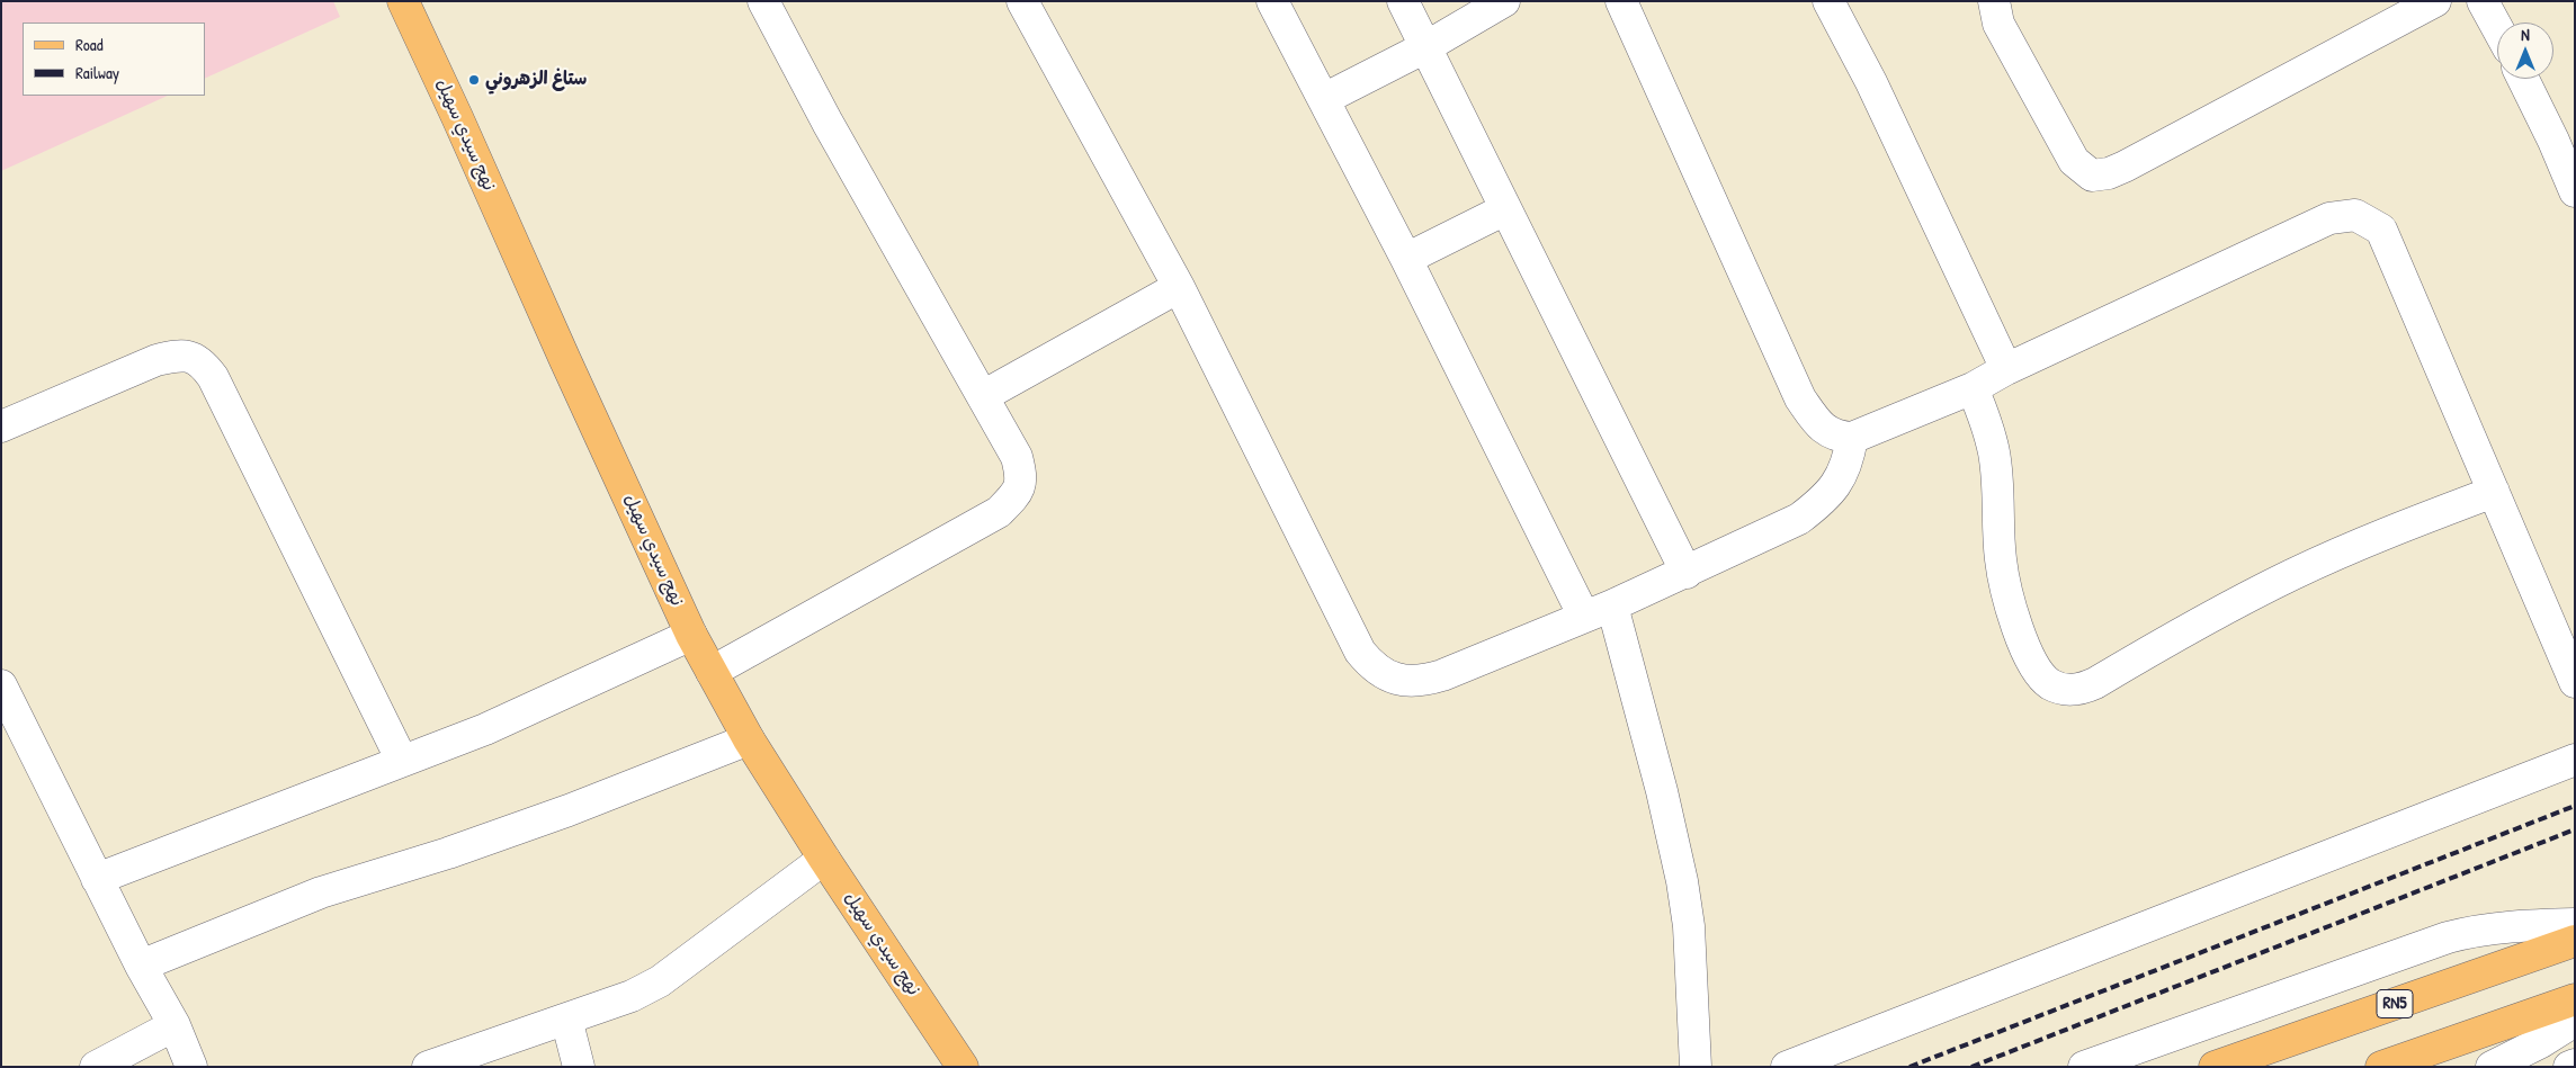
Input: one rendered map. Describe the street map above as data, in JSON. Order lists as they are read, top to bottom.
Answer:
{
  "streets": {
    "main road": ["نهج سيدي سهيل", "RN5"]
  },
  "places": ["ستاغ الزهروني"],
  "legend": ["Road", "Railway"],
  "north": "top"
}
